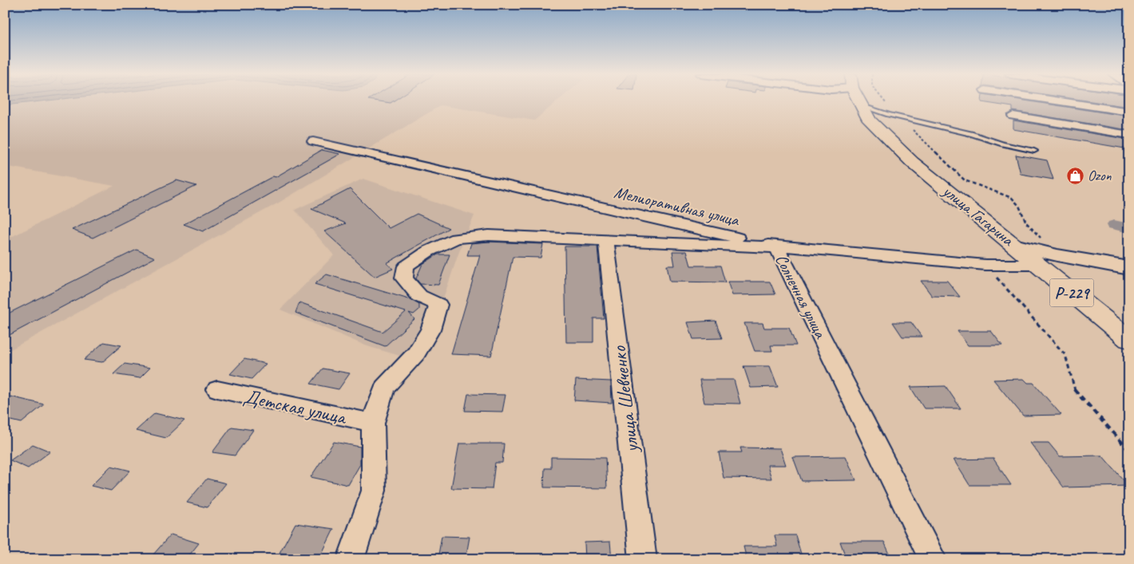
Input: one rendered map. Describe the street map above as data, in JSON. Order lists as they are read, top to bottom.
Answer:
{
  "streets": {
    "main road": ["улица Гагарина", "Р-229"],
    "street": [
      "Мелиоративная улица",
      "Солнечная улица",
      "улица Шевченко",
      "Детская улица"
    ]
  },
  "crossings": [
    ["Мелиоративная улица", "улица Гагарина"],
    ["Мелиоративная улица", "Солнечная улица"],
    ["Солнечная улица", "улица Шевченко"],
    ["Солнечная улица", "Детская улица"]
  ],
  "places": {
    "shop": ["Ozon"]
  }
}
